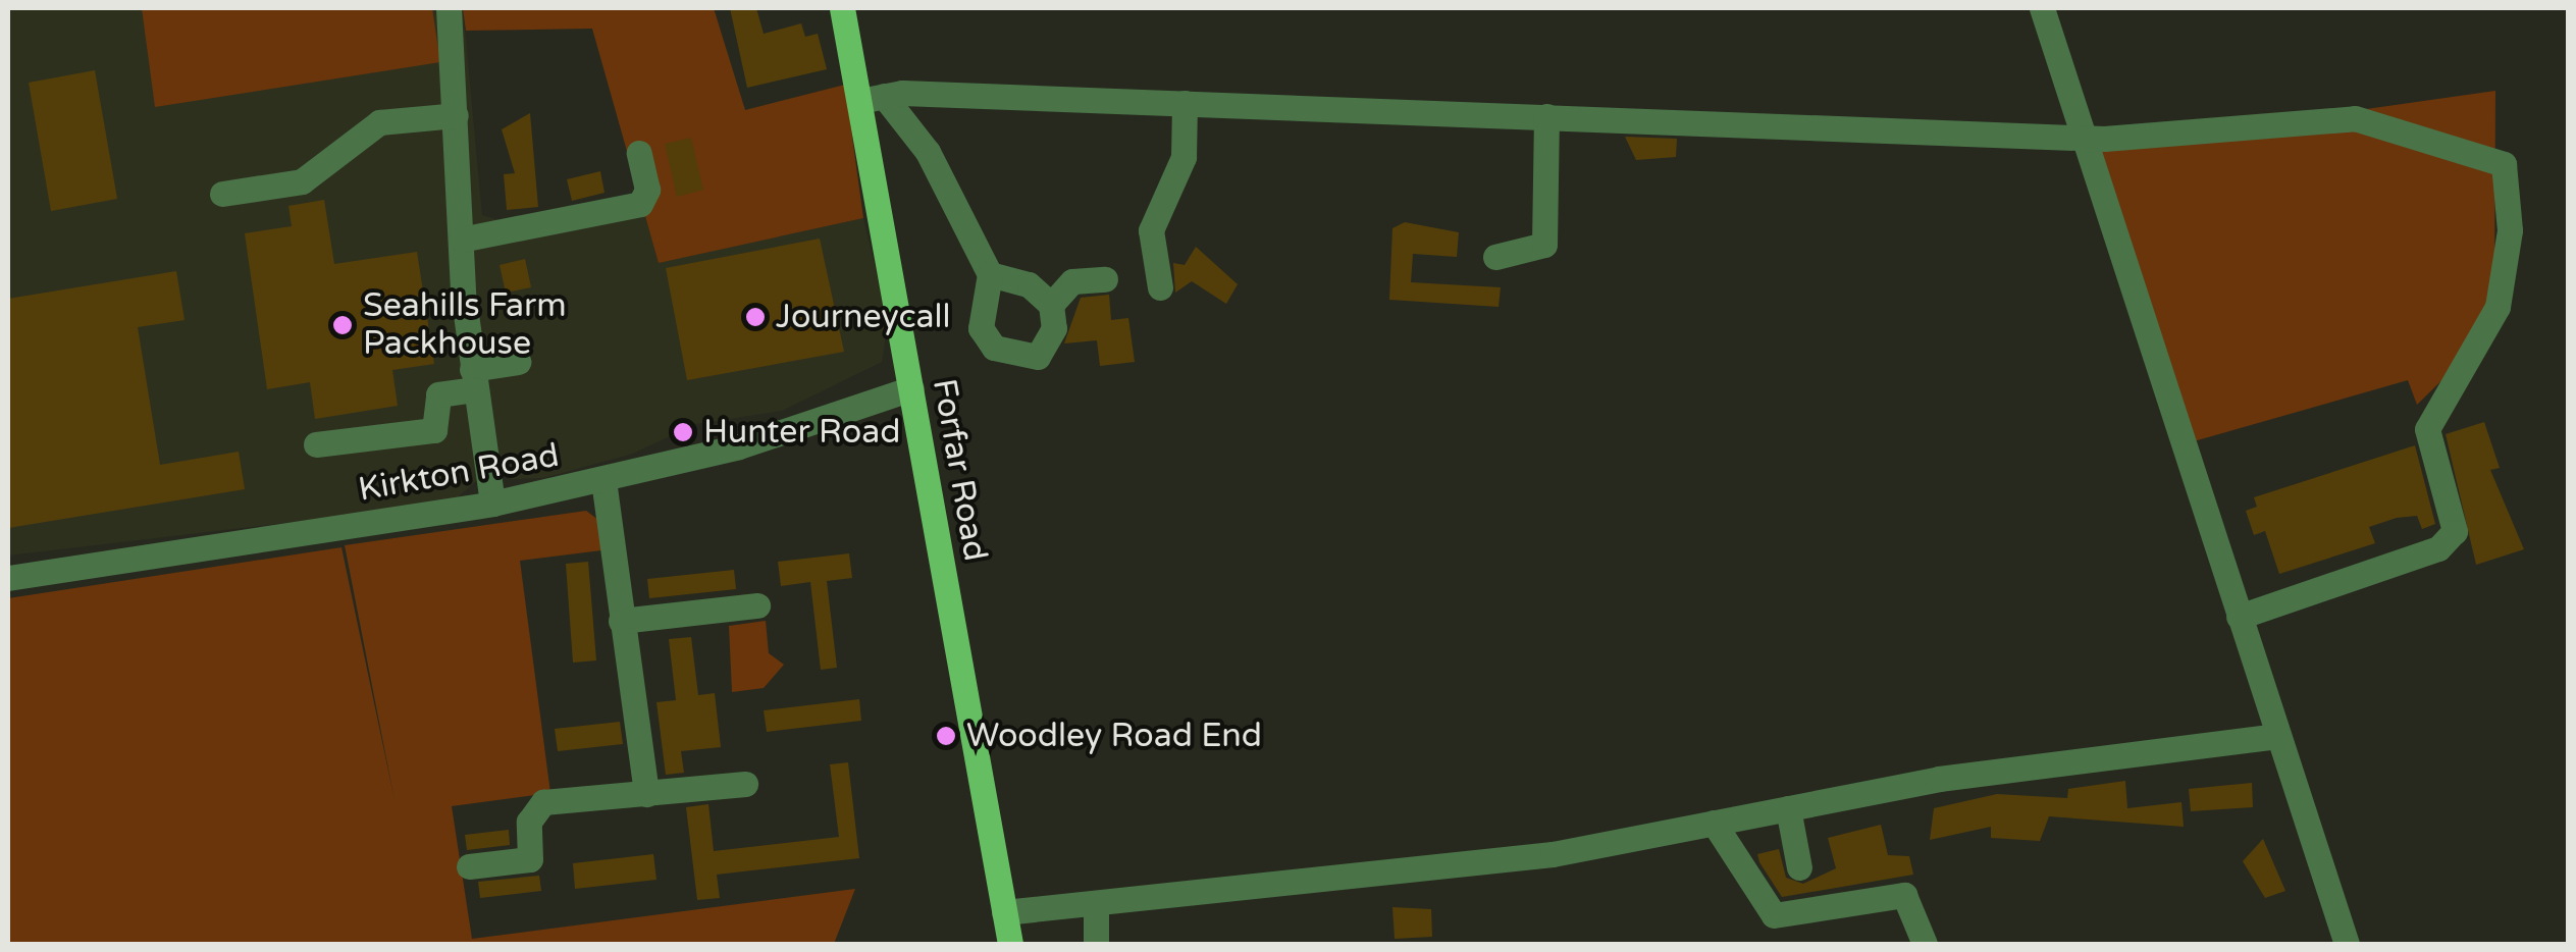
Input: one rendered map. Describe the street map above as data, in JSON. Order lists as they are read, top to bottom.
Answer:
{
  "streets": {
    "main road": ["Forfar Road"],
    "street": ["Kirkton Road"]
  },
  "crossings": [
    ["Forfar Road", "Kirkton Road"]
  ],
  "places": [
    "Journeycall",
    "Seahills Farm Packhouse",
    "Hunter Road",
    "Woodley Road End"
  ]
}
